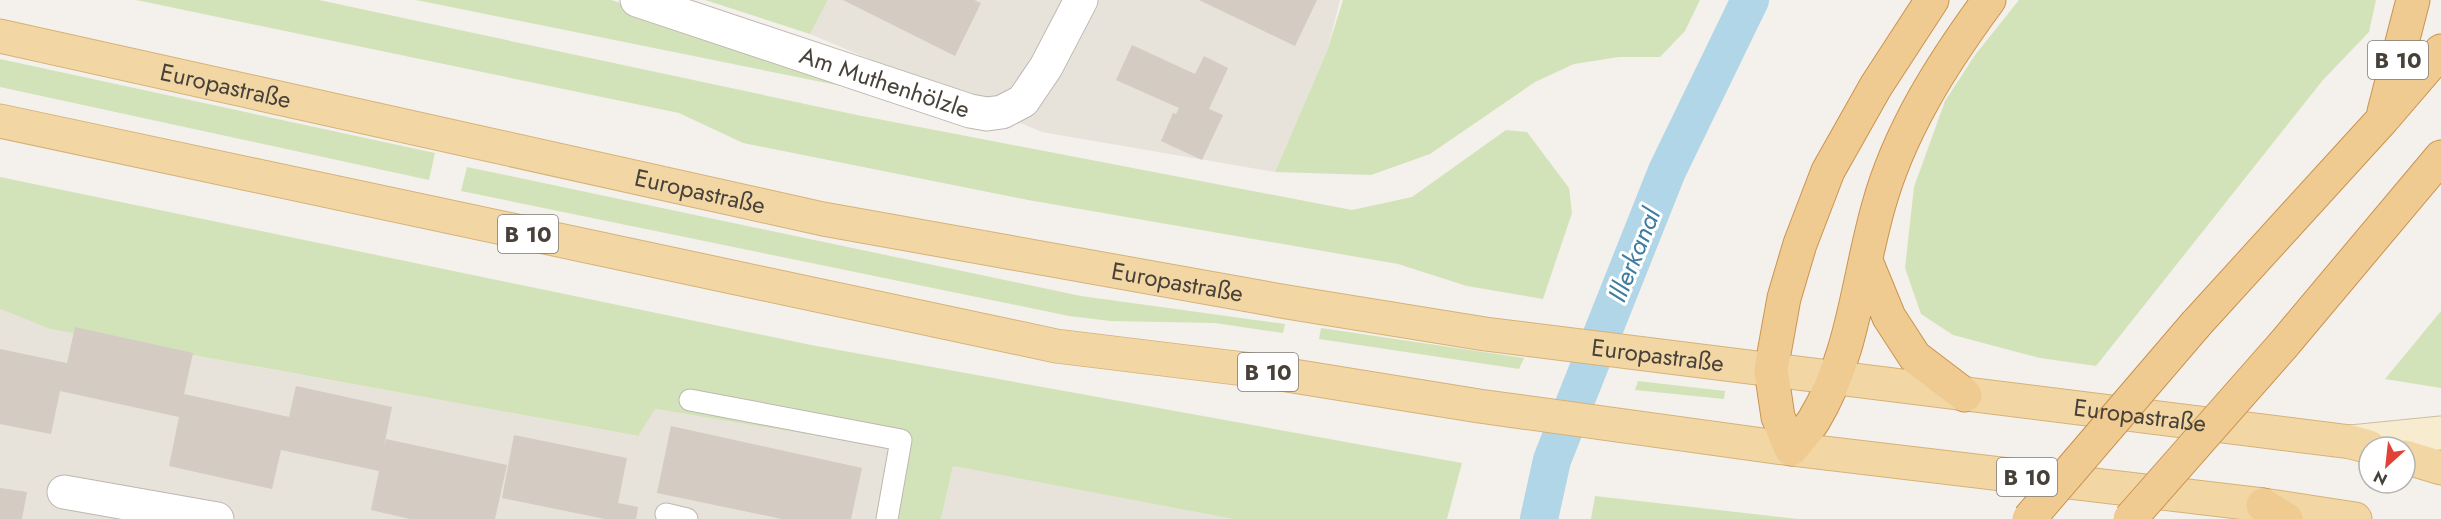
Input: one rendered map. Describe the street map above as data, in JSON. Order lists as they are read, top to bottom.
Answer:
{
  "streets": {
    "highway": ["B 10"],
    "main road": ["Europastraße"],
    "street": ["Am Muthenhölzle"]
  },
  "water": ["Illerkanal"],
  "north": "bottom left"
}
